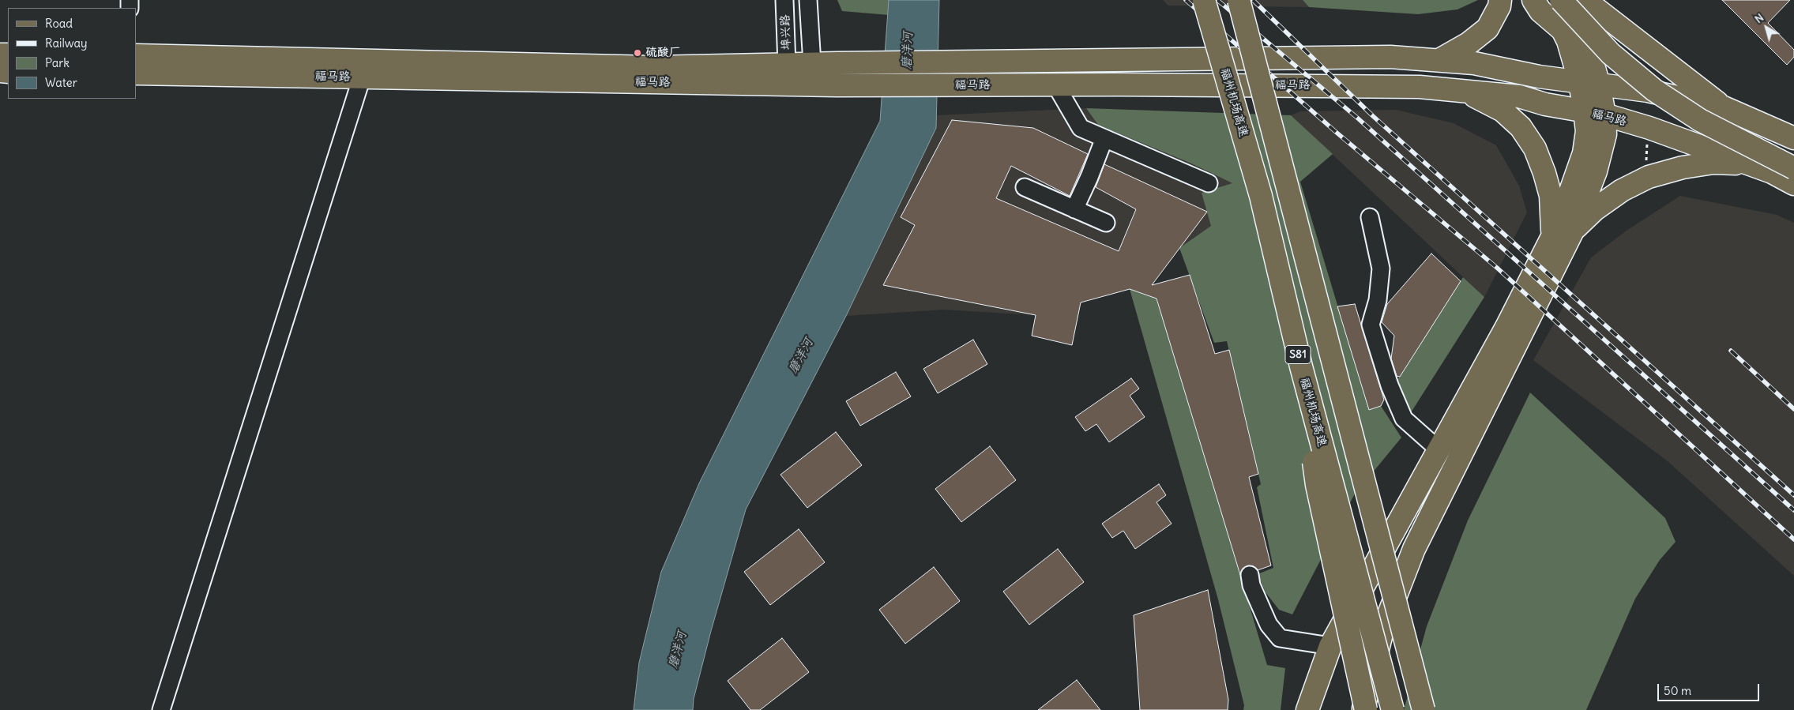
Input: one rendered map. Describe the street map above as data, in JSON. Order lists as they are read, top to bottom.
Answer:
{
  "streets": {
    "main road": ["福马路", "福州机场高速", "S81"],
    "street": ["埠兴路"]
  },
  "crossings": [
    ["埠兴路", "福马路"]
  ],
  "water": ["磨洋河"],
  "places": ["硫酸厂"],
  "legend": [
    "Road",
    "Railway",
    "Park",
    "Water"
  ],
  "scale_bar": "50 m",
  "north": "top left"
}
